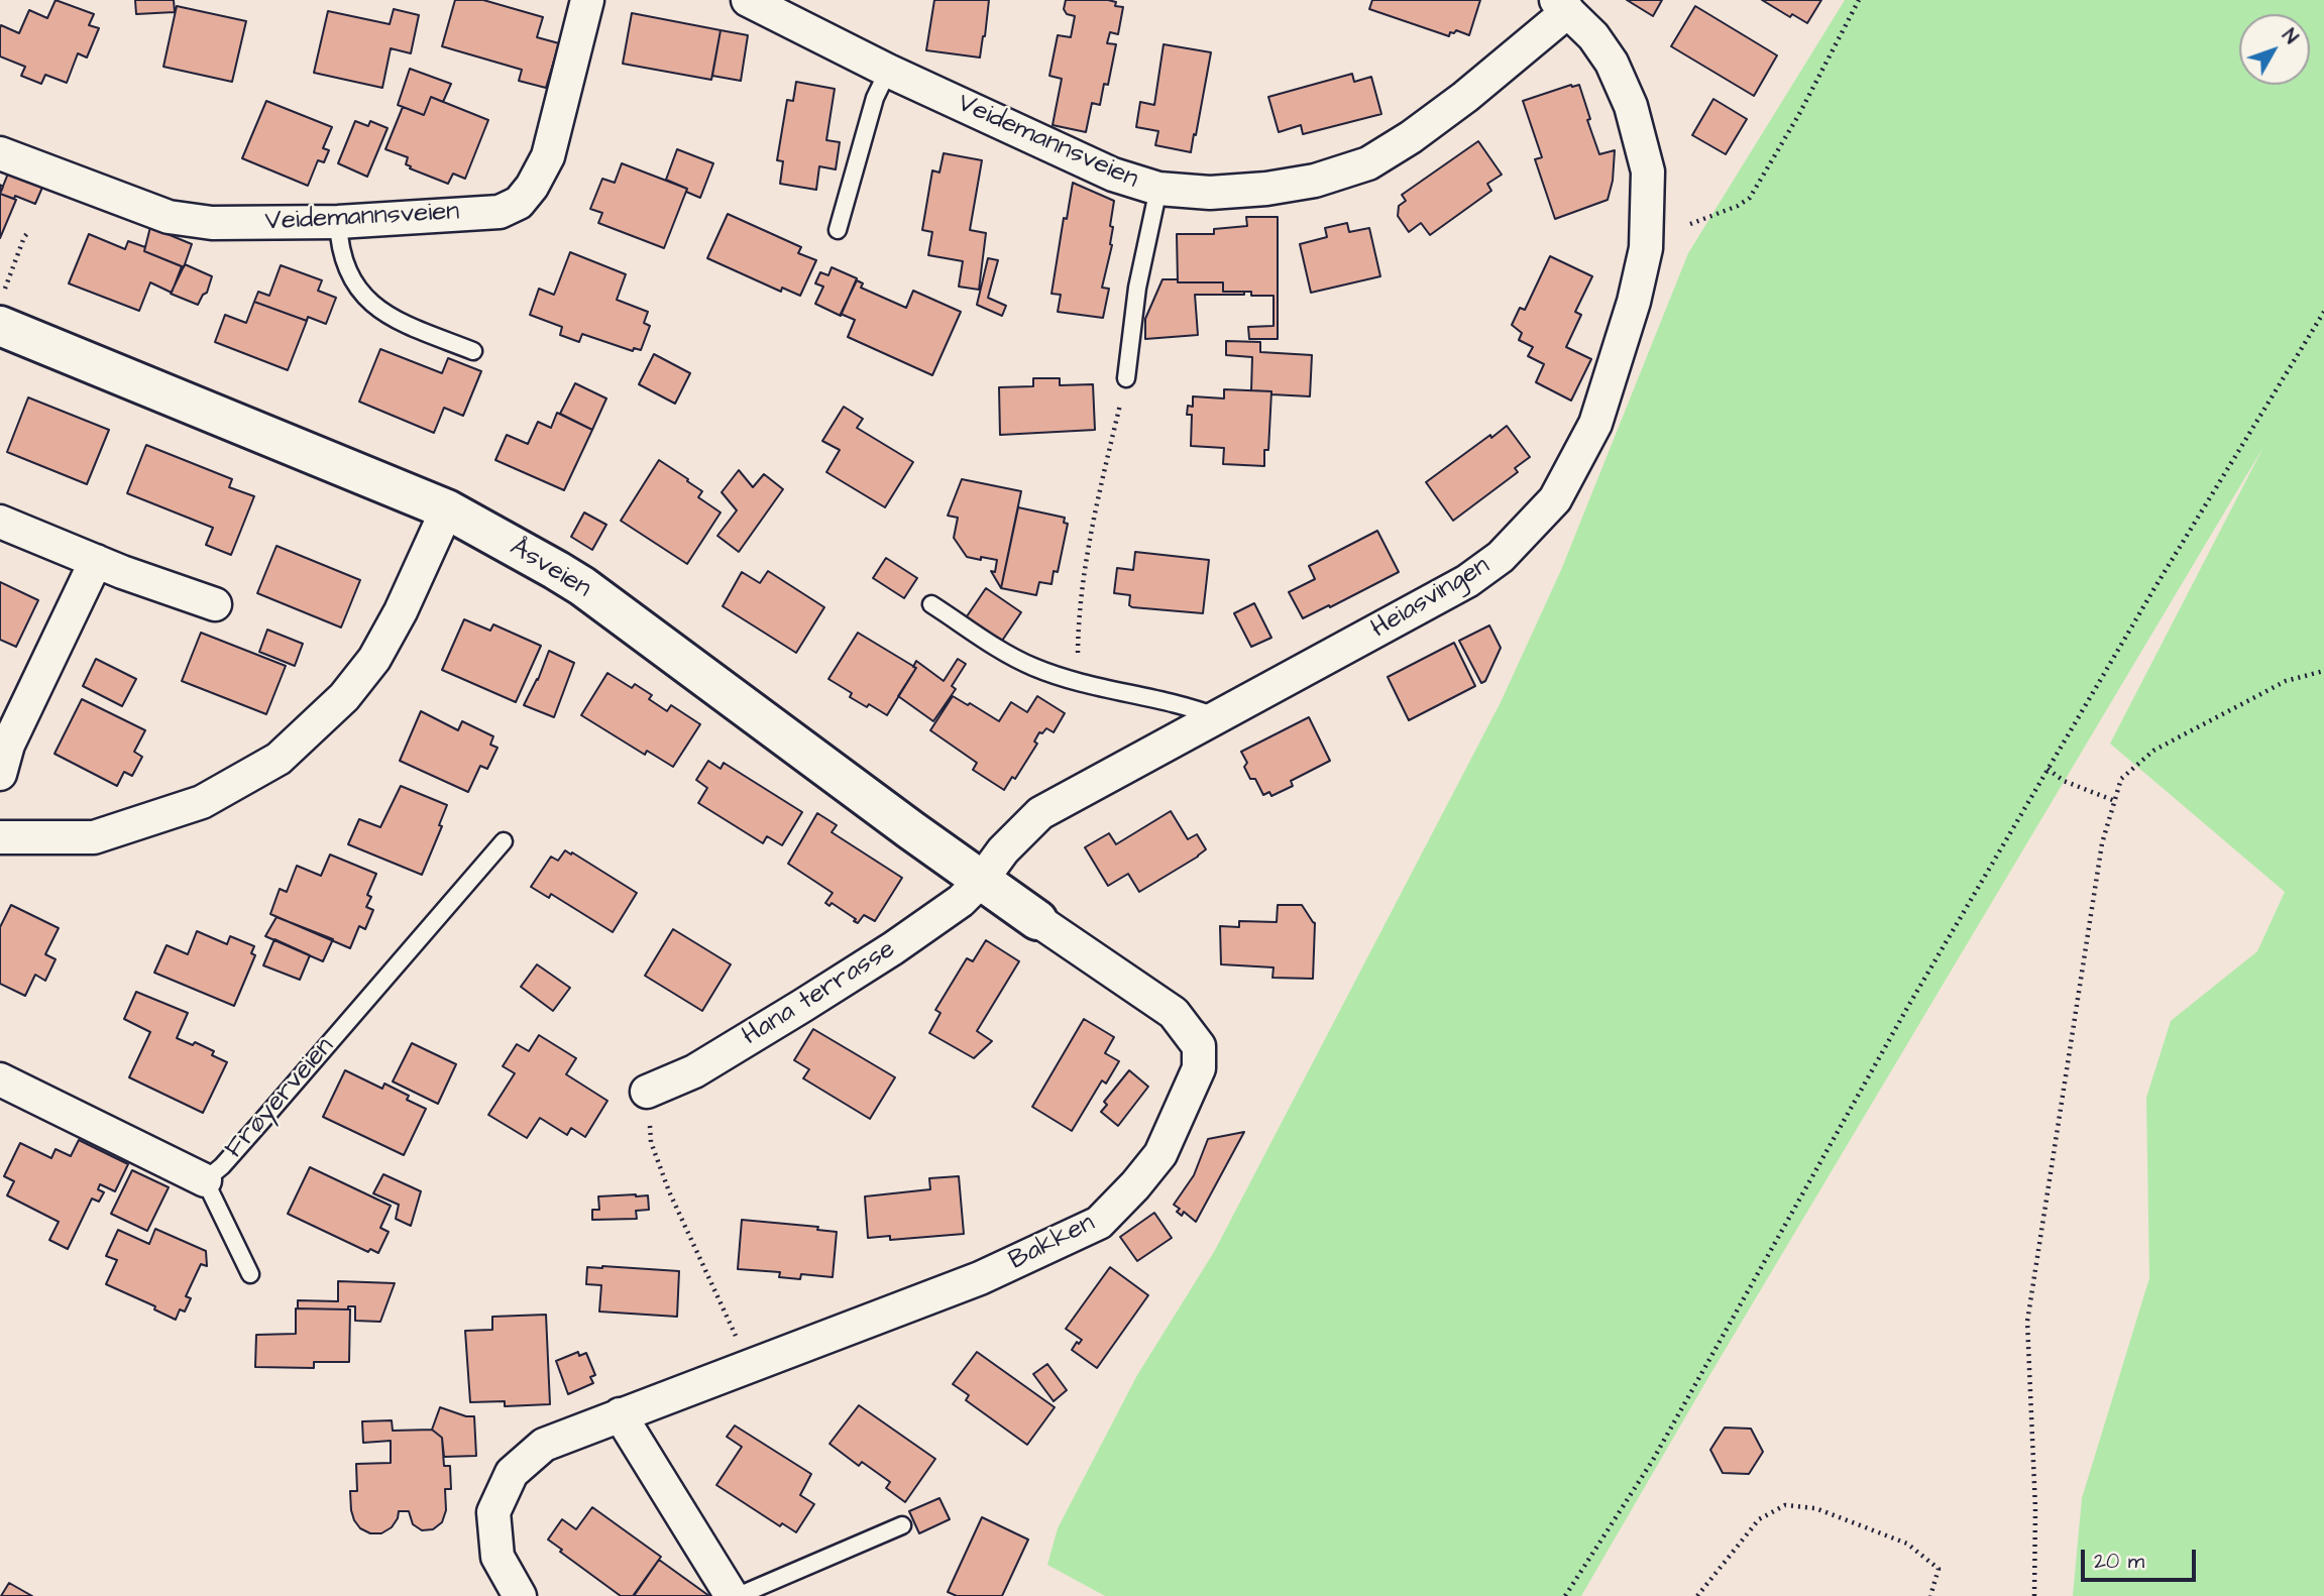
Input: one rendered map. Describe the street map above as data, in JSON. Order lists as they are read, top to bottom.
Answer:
{
  "streets": {
    "street": [
      "Veidemannsveien",
      "Åsveien",
      "Heiasvingen",
      "Hana terrasse",
      "Frøyerveien",
      "Bakken"
    ]
  },
  "crossings": [
    ["Veidemannsveien", "Heiasvingen"],
    ["Åsveien", "Heiasvingen"],
    ["Åsveien", "Hana terrasse"],
    ["Åsveien", "Bakken"],
    ["Heiasvingen", "Hana terrasse"]
  ],
  "scale_bar": "20 m",
  "north": "top right"
}
